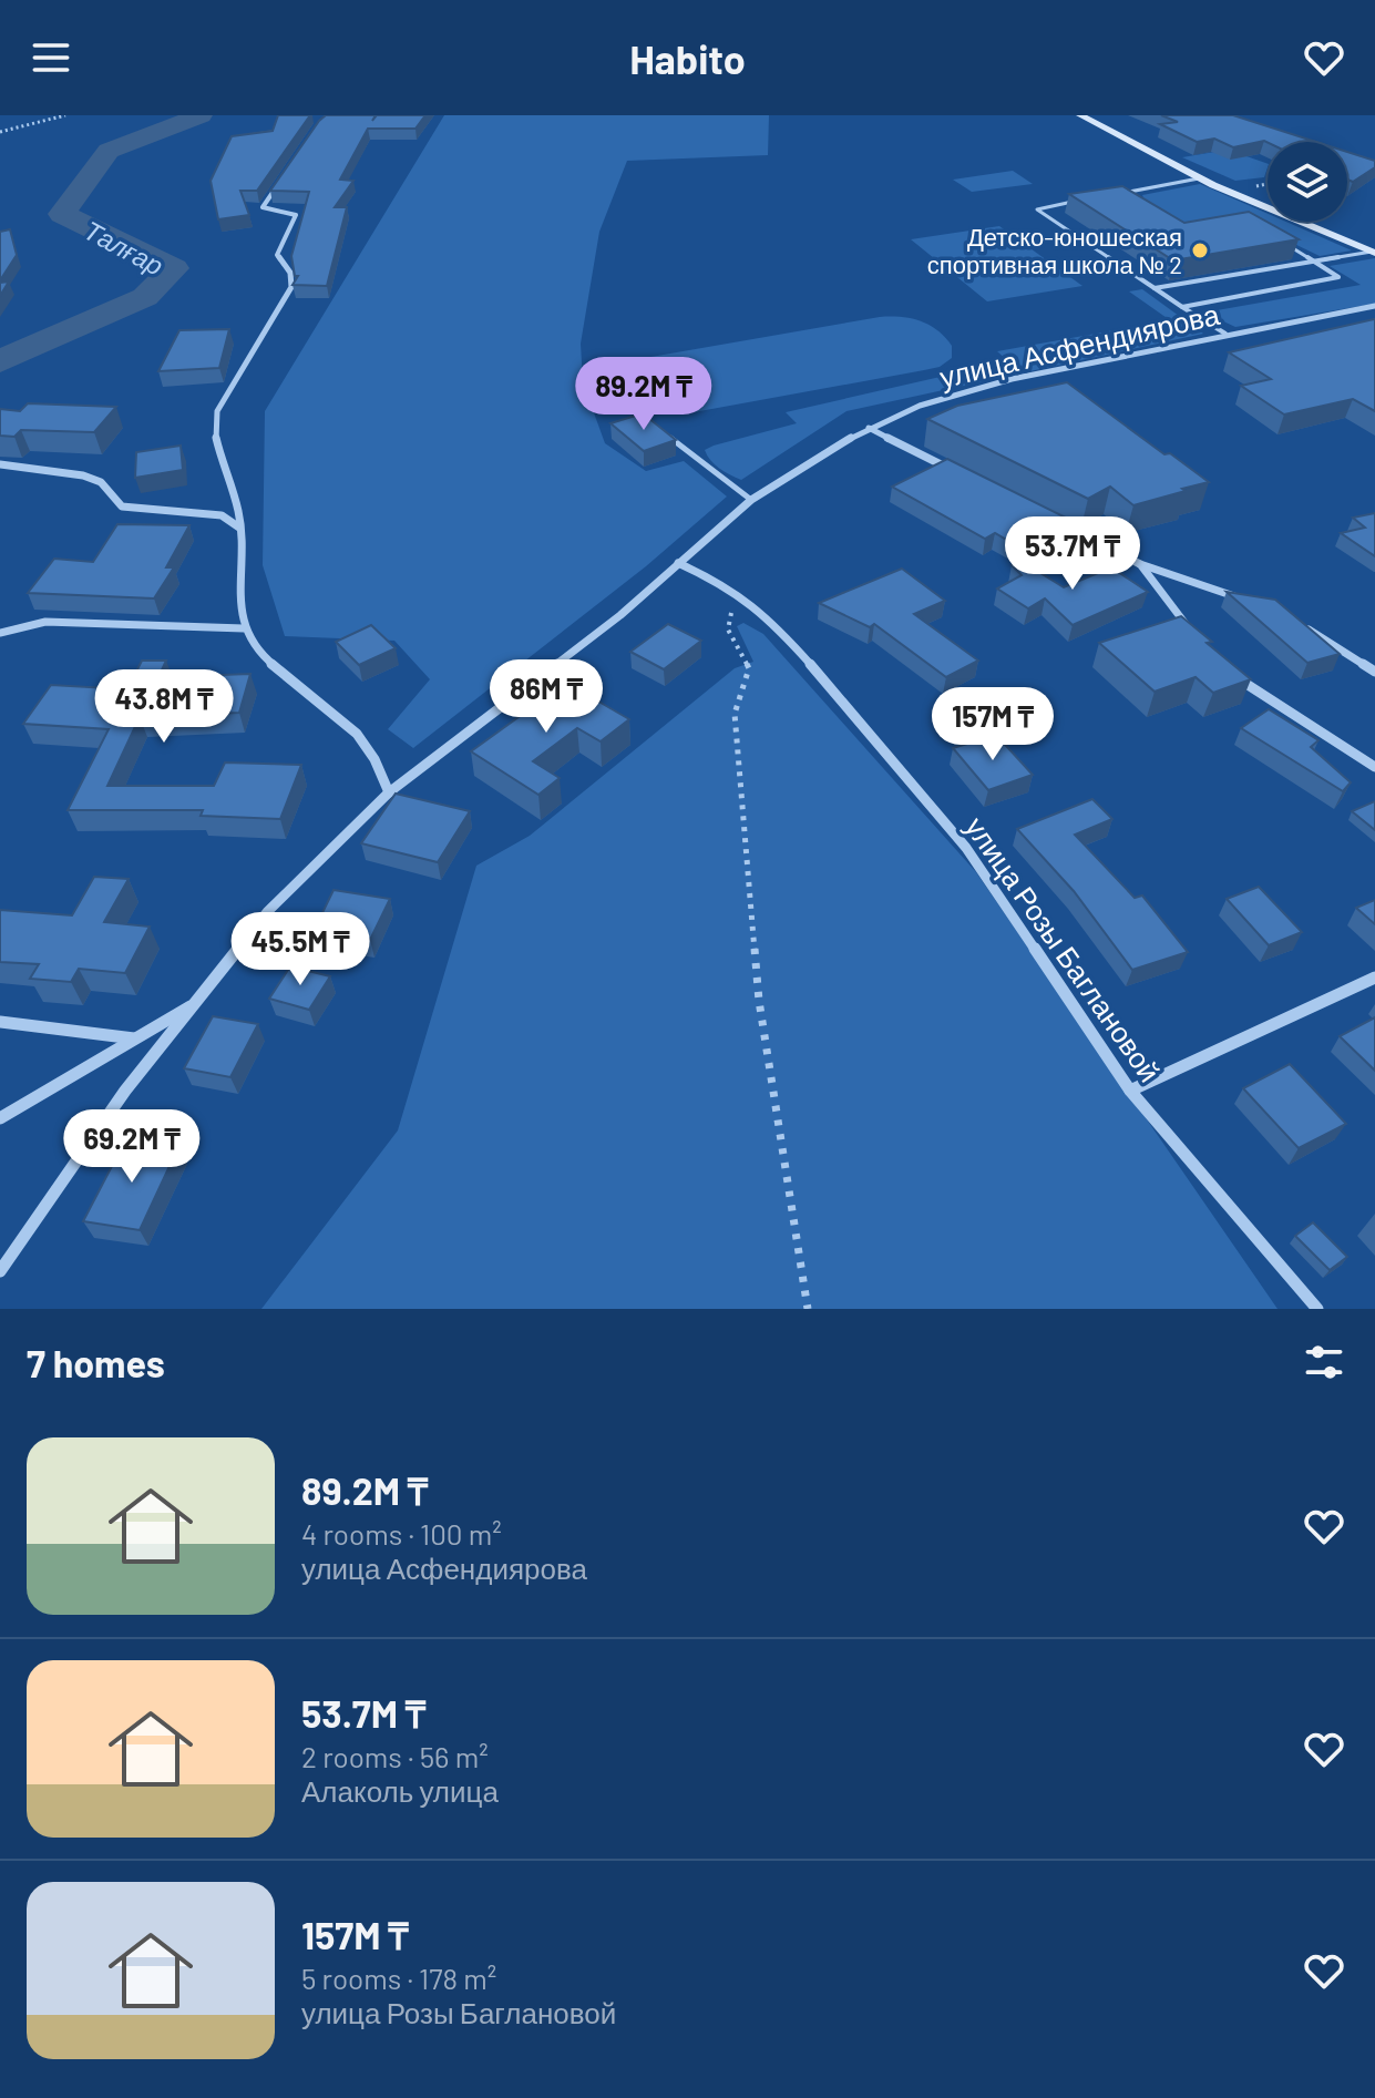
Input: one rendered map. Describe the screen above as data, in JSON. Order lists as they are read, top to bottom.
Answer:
{
  "streets": {
    "street": ["улица Асфендиярова", "улица Розы Баглановой"]
  },
  "crossings": [
    ["улица Асфендиярова", "улица Розы Баглановой"]
  ],
  "water": ["Талғар"],
  "places": ["Детско-юношеская спортивная школа № 2"],
  "page": {
    "header": "Habito",
    "price": [
      "89.2M ₸",
      "53.7M ₸",
      "86M ₸",
      "43.8M ₸",
      "157M ₸",
      "45.5M ₸",
      "69.2M ₸"
    ],
    "heading": "7 homes",
    "list": [
      {
        "name": "89.2M ₸",
        "note": "4 rooms · 100 m² · улица Асфендиярова"
      },
      {
        "name": "53.7M ₸",
        "note": "2 rooms · 56 m² · Алаколь улица"
      },
      {
        "name": "157M ₸",
        "note": "5 rooms · 178 m² · улица Розы Баглановой"
      }
    ]
  }
}
